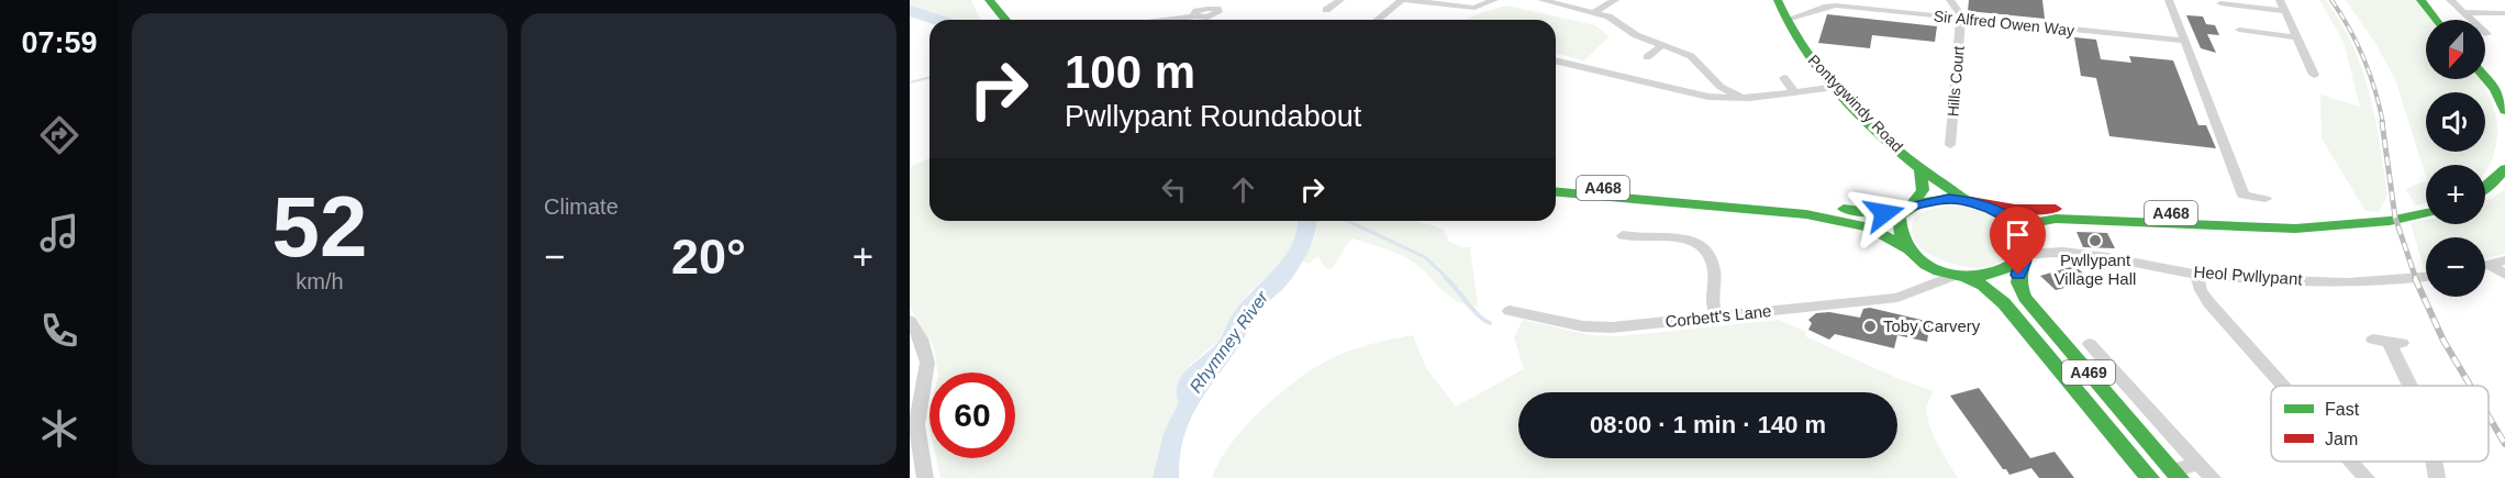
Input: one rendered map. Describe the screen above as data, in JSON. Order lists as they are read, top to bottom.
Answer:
{
  "streets": {
    "main road": ["Pontygwindy Road", "A468", "A469"],
    "street": [
      "Sir Alfred Owen Way",
      "Hills Court",
      "Heol Pwllypant",
      "Corbett's Lane"
    ]
  },
  "crossings": [
    ["Sir Alfred Owen Way", "Hills Court"],
    ["Sir Alfred Owen Way", "Pontygwindy Road"],
    ["Pontygwindy Road", "A468"],
    ["Pontygwindy Road", "Heol Pwllypant"],
    ["A468", "Heol Pwllypant"],
    ["Heol Pwllypant", "A469"],
    ["Corbett's Lane", "A469"]
  ],
  "water": ["Rhymney River"],
  "places": ["Pwllypant Village Hall", "Toby Carvery"],
  "legend": ["Fast", "Jam"],
  "north": "bottom",
  "page": {
    "tabs": "07:59",
    "tile": [
      ["52", "km/h"],
      "Climate"
    ],
    "map_buttons": ["+", "−"],
    "turn": ["100 m", "Pwllypant Roundabout"],
    "heat": ["−", "20°", "+"],
    "limit": "60",
    "trip": "08:00 · 1 min · 140 m"
  }
}
